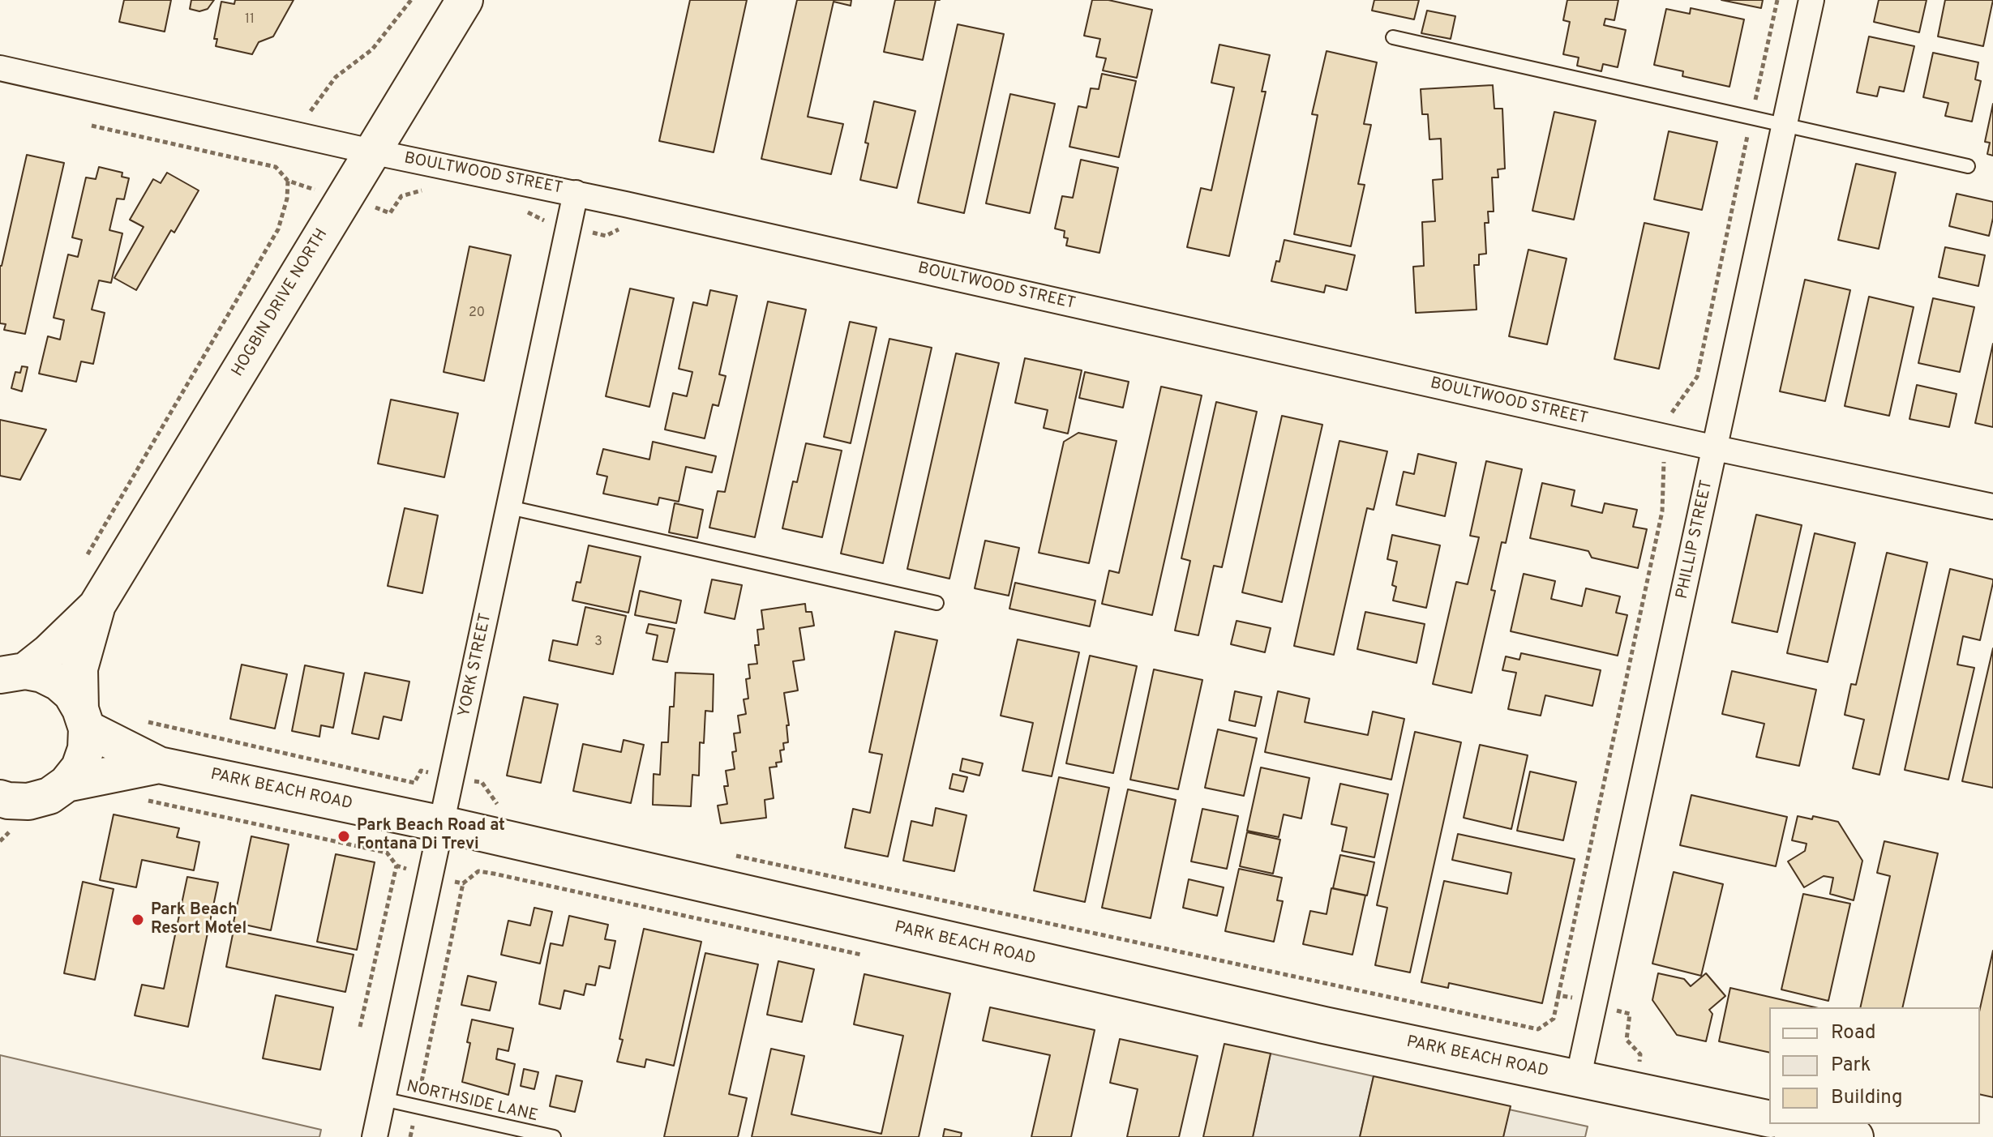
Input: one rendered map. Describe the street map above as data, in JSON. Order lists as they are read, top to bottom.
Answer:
{
  "streets": {
    "street": [
      "BOULTWOOD STREET",
      "HOGBIN DRIVE NORTH",
      "PHILLIP STREET",
      "YORK STREET",
      "PARK BEACH ROAD"
    ],
    "lane": ["NORTHSIDE LANE"]
  },
  "crossings": [
    ["BOULTWOOD STREET", "HOGBIN DRIVE NORTH"],
    ["BOULTWOOD STREET", "PHILLIP STREET"],
    ["BOULTWOOD STREET", "YORK STREET"],
    ["HOGBIN DRIVE NORTH", "PARK BEACH ROAD"],
    ["PHILLIP STREET", "PARK BEACH ROAD"],
    ["YORK STREET", "PARK BEACH ROAD"],
    ["YORK STREET", "NORTHSIDE LANE"]
  ],
  "places": ["Park Beach Road at Fontana Di Trevi", "Park Beach Resort Motel"],
  "house_numbers": ["11", "20", "3"],
  "legend": ["Road", "Park", "Building"]
}
